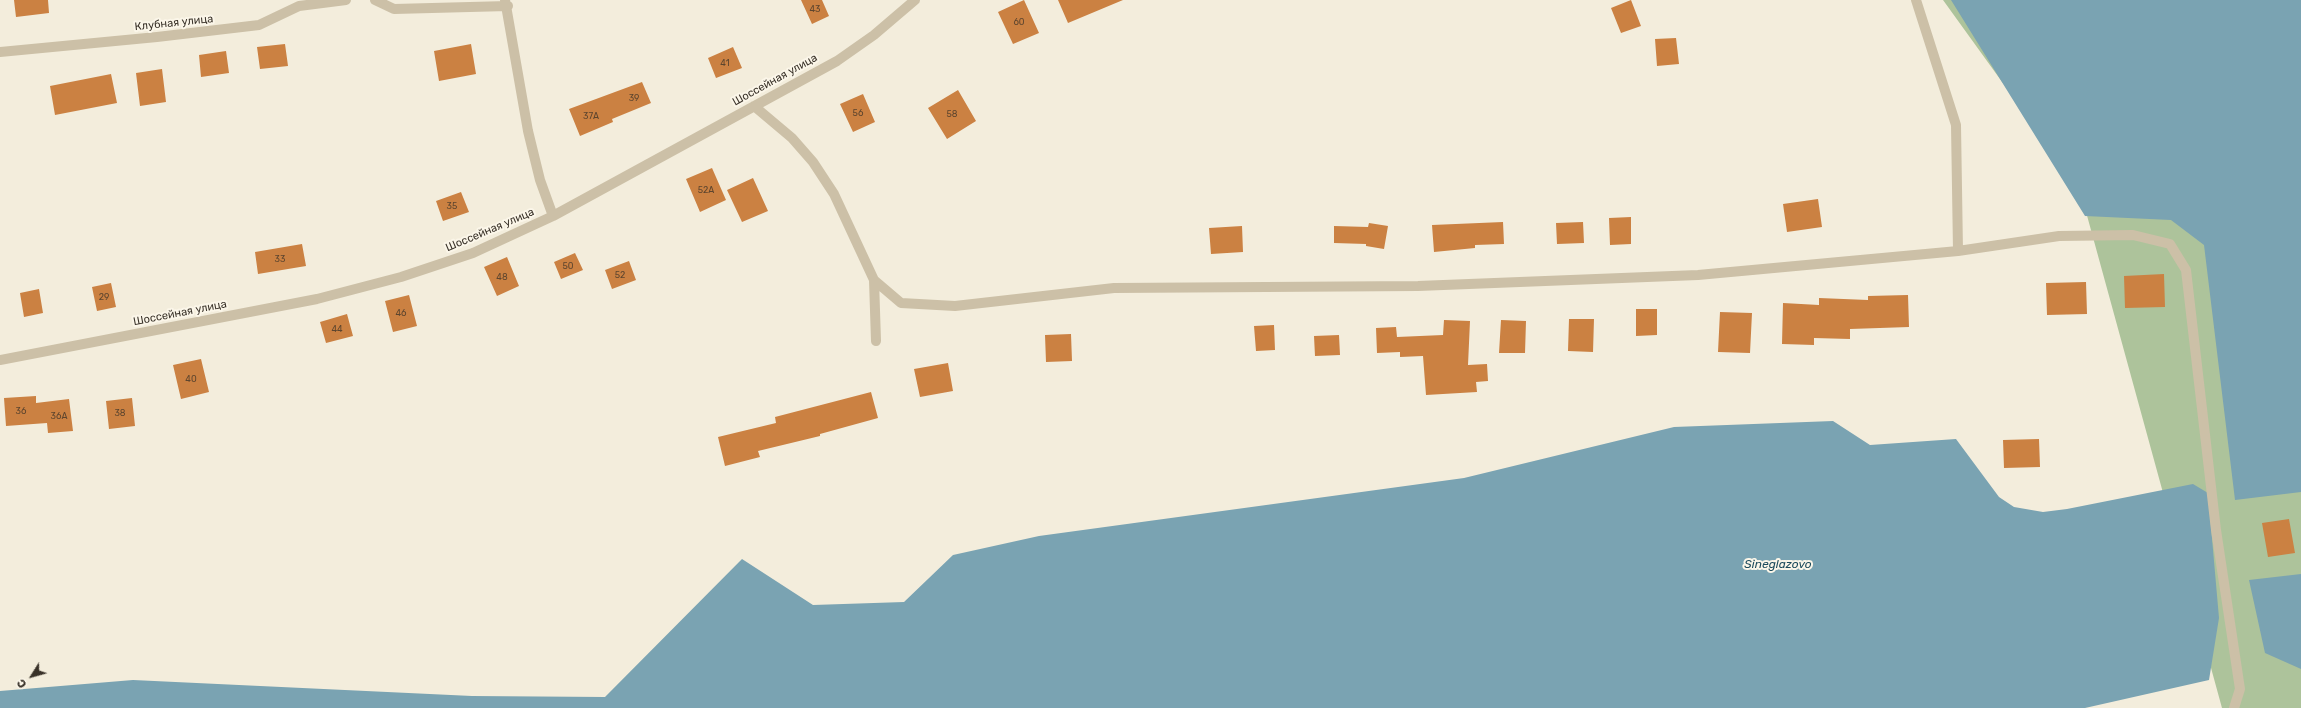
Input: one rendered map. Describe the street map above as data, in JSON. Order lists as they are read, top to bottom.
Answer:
{
  "streets": {
    "street": ["Клубная улица", "Шоссейная улица"]
  },
  "water": ["Sineglazovo"],
  "house_numbers": [
    "43",
    "60",
    "41",
    "39",
    "56",
    "58",
    "37А",
    "52А",
    "35",
    "33",
    "50",
    "52",
    "48",
    "29",
    "46",
    "44",
    "40",
    "36",
    "38",
    "36А"
  ],
  "north": "bottom left"
}
